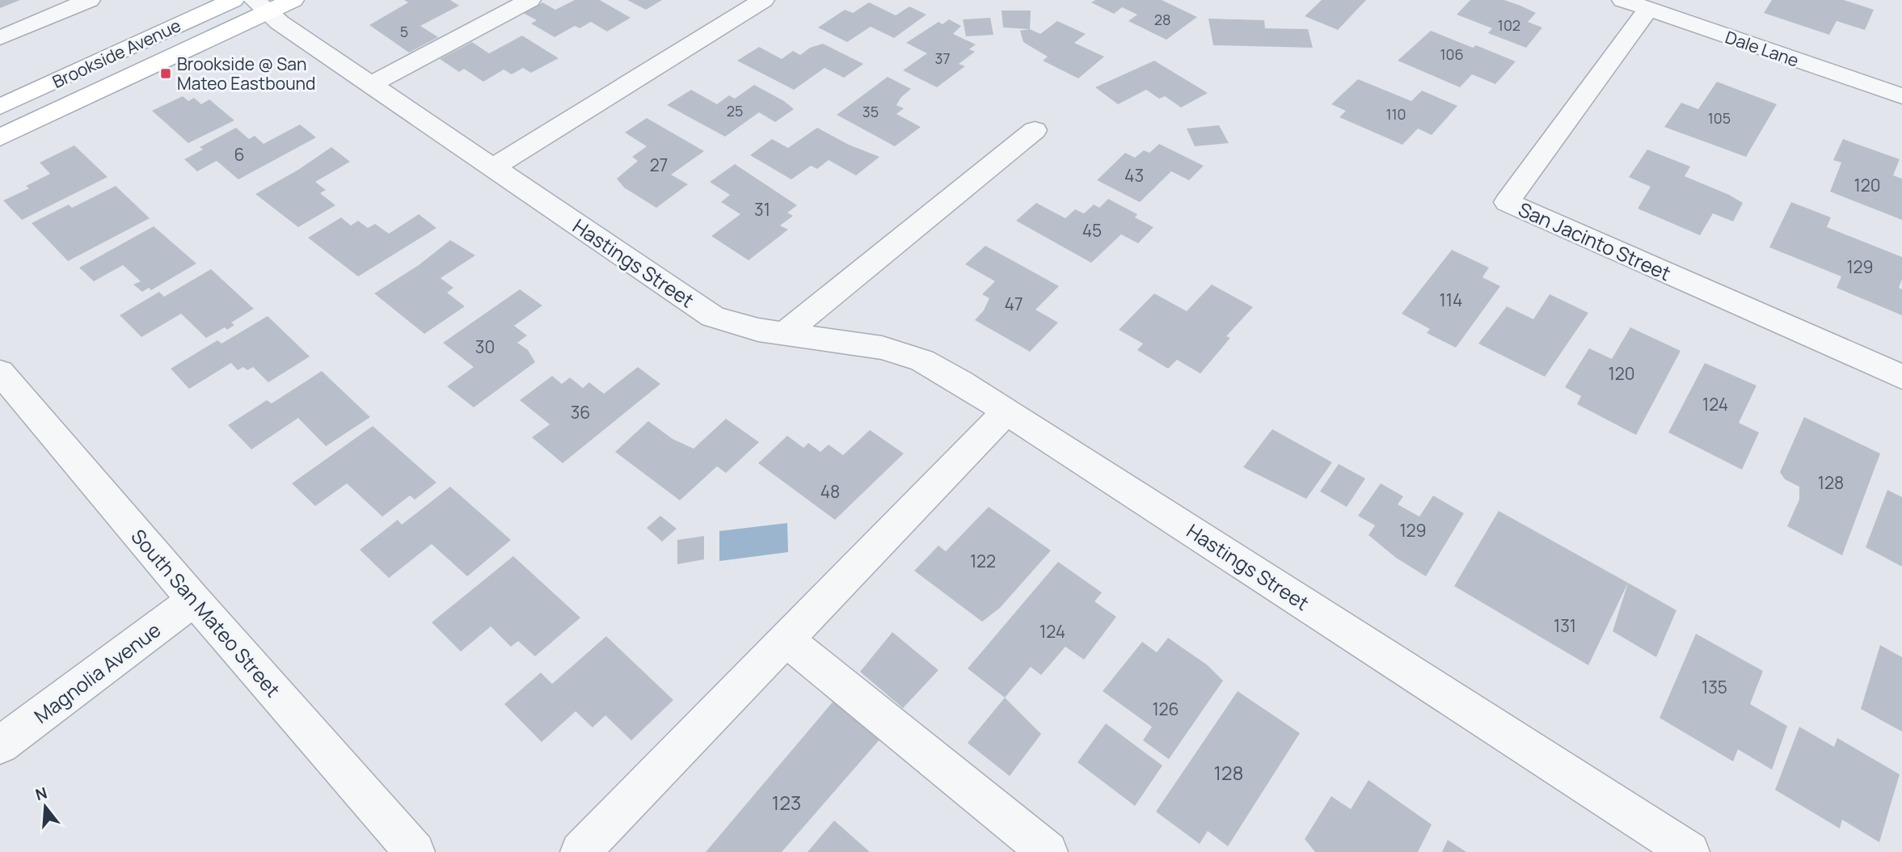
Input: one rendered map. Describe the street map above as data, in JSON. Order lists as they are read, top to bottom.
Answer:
{
  "streets": {
    "main road": ["Brookside Avenue"],
    "street": [
      "Dale Lane",
      "San Jacinto Street",
      "Hastings Street",
      "South San Mateo Street",
      "Magnolia Avenue"
    ]
  },
  "crossings": [
    ["Dale Lane", "San Jacinto Street"],
    ["Brookside Avenue", "Hastings Street"],
    ["South San Mateo Street", "Magnolia Avenue"]
  ],
  "places": {
    "transit": ["Brookside @ San Mateo Eastbound"]
  },
  "house_numbers": [
    "28",
    "102",
    "5",
    "106",
    "37",
    "25",
    "35",
    "110",
    "105",
    "6",
    "27",
    "43",
    "120",
    "31",
    "45",
    "129",
    "114",
    "47",
    "30",
    "120",
    "124",
    "36",
    "128",
    "48",
    "129",
    "122",
    "131",
    "124",
    "135",
    "126",
    "128",
    "123"
  ],
  "north": "top"
}
